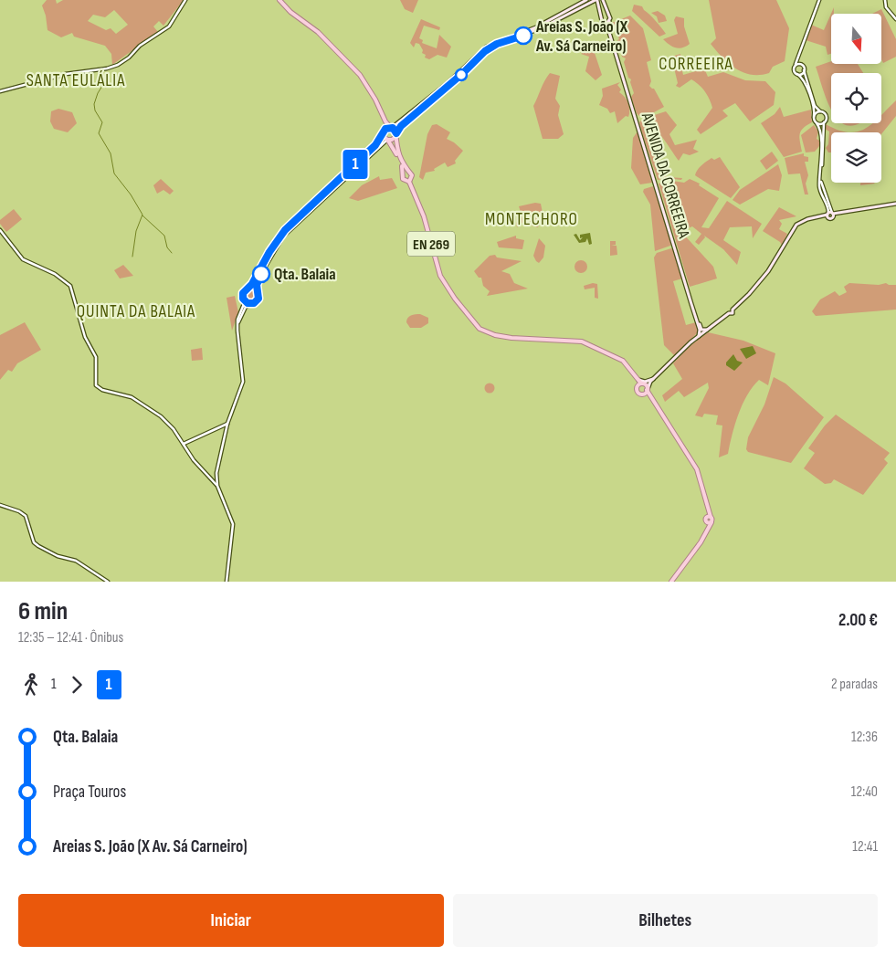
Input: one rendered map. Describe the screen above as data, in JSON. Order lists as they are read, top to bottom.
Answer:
{
  "streets": {
    "main road": ["AVENIDA DA CORREEIRA", "EN 269"]
  },
  "districts": [
    "CORREEIRA",
    "SANTA EULÁLIA",
    "MONTECHORO",
    "QUINTA DA BALAIA"
  ],
  "places": ["Areias S. João (X Av. Sá Carneiro)", "Qta. Balaia"],
  "lines": ["bus line 1"],
  "north": "bottom",
  "page": {
    "on_map": "1",
    "heading": ["6 min", "12:35 – 12:41 · Ônibus", "2.00 €"],
    "legs": ["1", "1", "2 paradas"],
    "list": [
      {
        "name": "Qta. Balaia",
        "value": "12:36"
      },
      {
        "name": "Praça Touros",
        "value": "12:40"
      },
      {
        "name": "Areias S. João (X Av. Sá Carneiro)",
        "value": "12:41"
      }
    ],
    "buttons": ["Iniciar", "Bilhetes"]
  }
}
